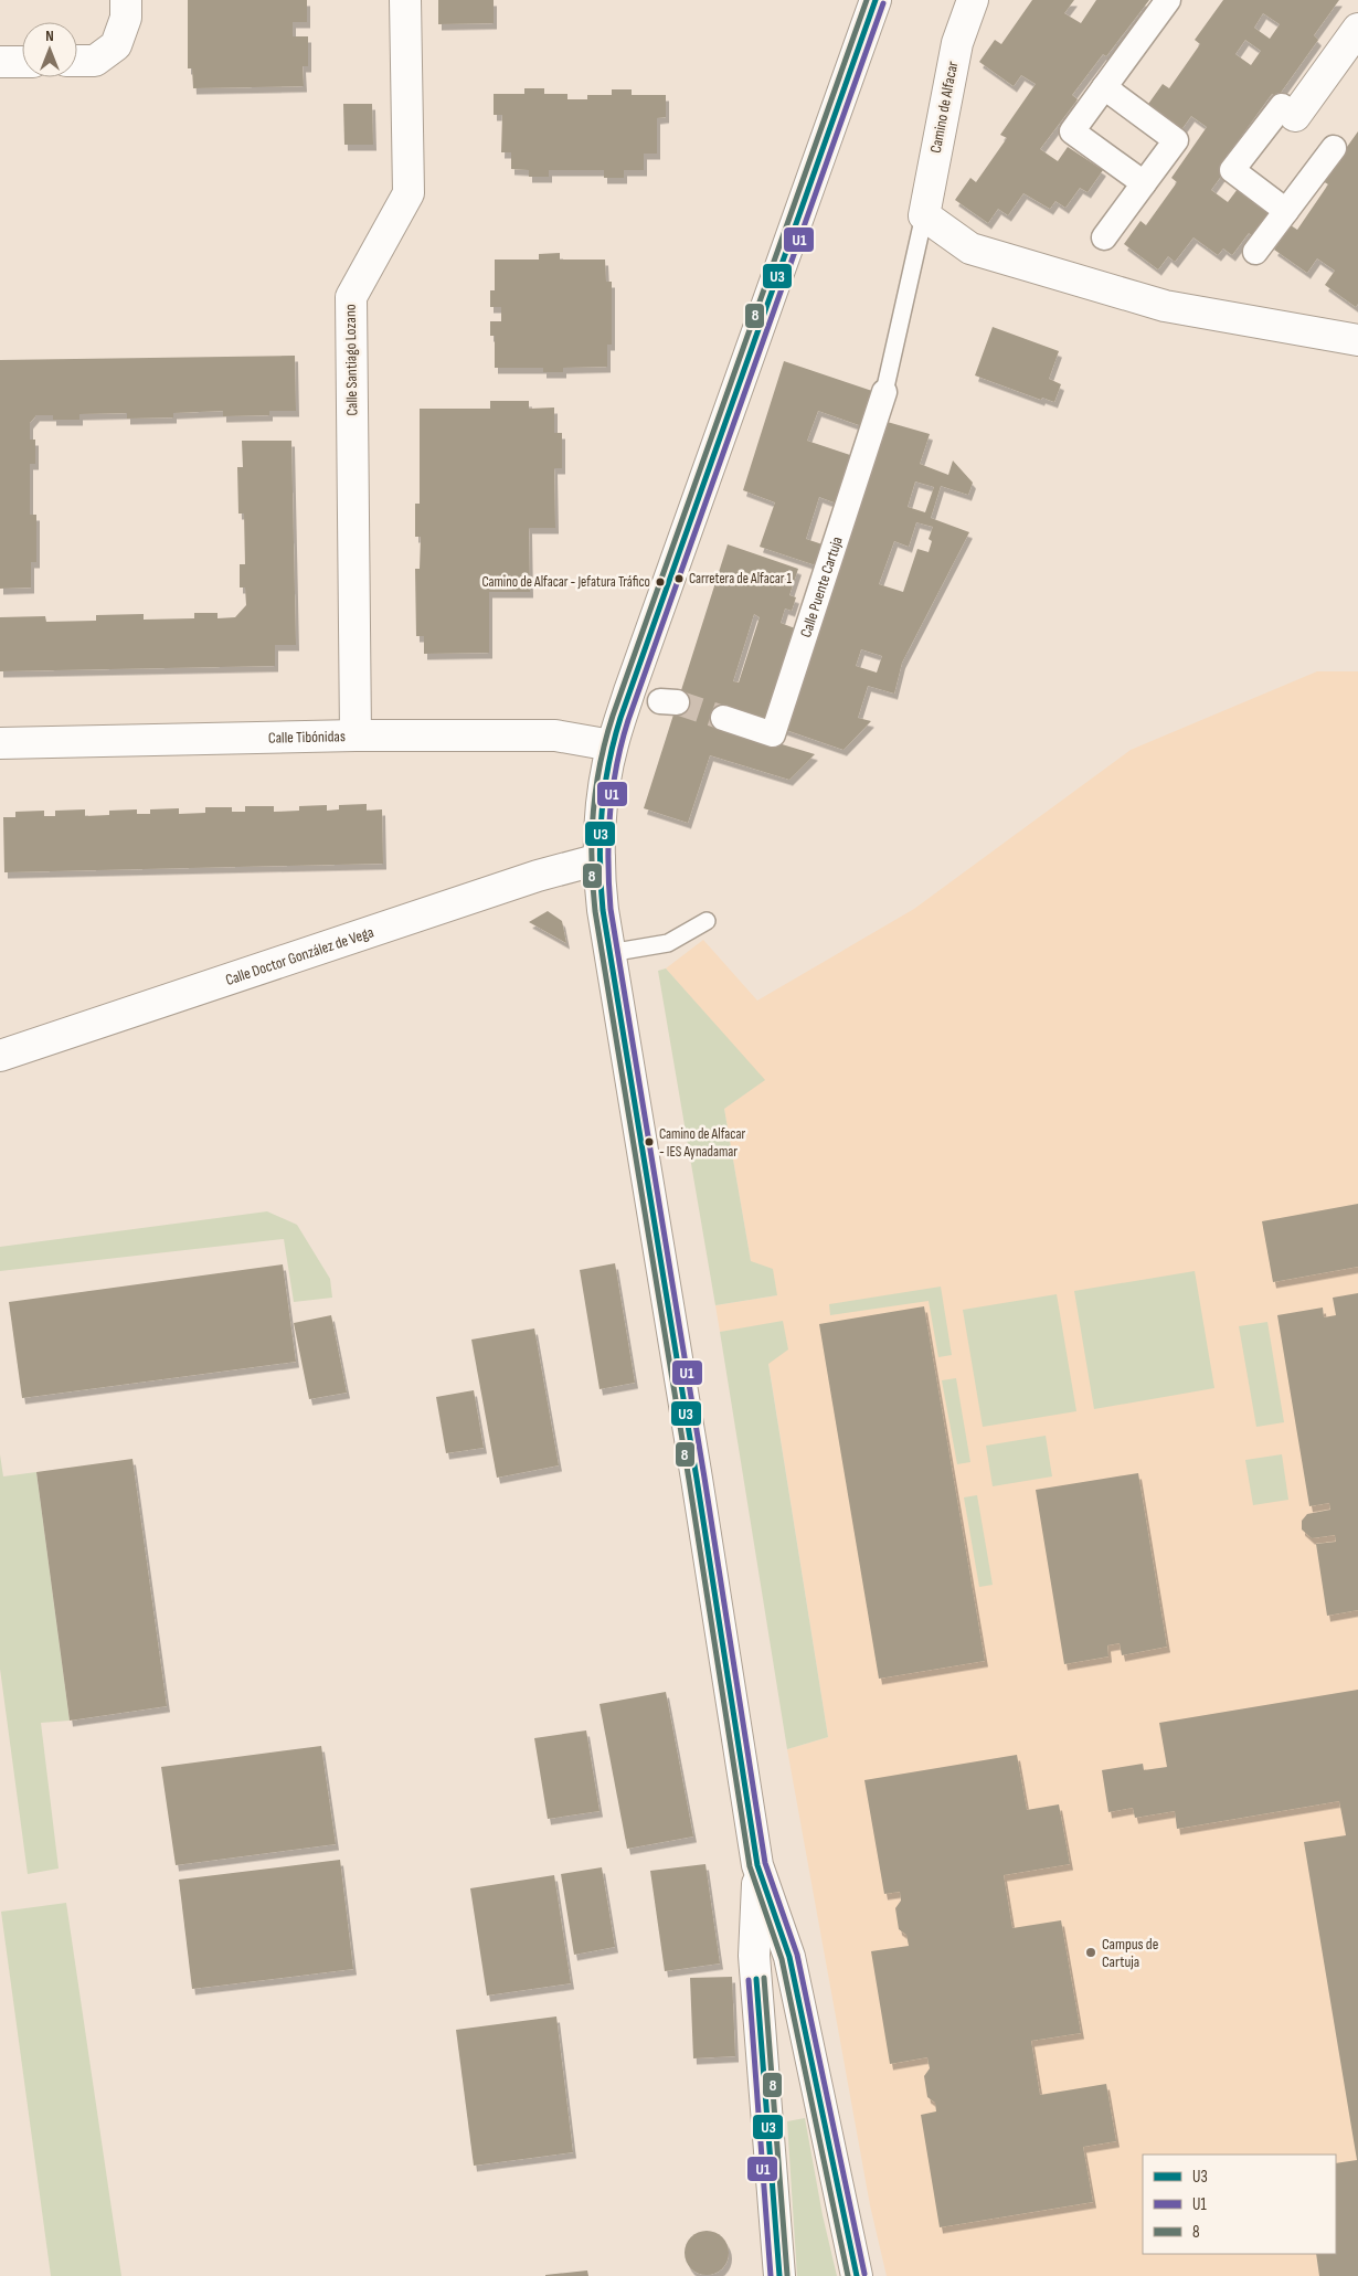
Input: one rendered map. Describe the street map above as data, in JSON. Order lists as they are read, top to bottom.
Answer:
{
  "streets": {
    "main road": [
      "Camino de Alfacar",
      "Calle Santiago Lozano",
      "Calle Tibónidas",
      "Calle Doctor González de Vega"
    ],
    "street": ["Calle Puente Cartuja"]
  },
  "crossings": [
    ["Calle Santiago Lozano", "Calle Tibónidas"]
  ],
  "places": [
    "Carretera de Alfacar 1",
    "Camino de Alfacar - Jefatura Tráfico",
    "Camino de Alfacar - IES Aynadamar",
    "Campus de Cartuja"
  ],
  "lines": ["transit line U3", "transit line 8", "transit line U1"],
  "legend": ["U3", "U1", "8"],
  "north": "top"
}
